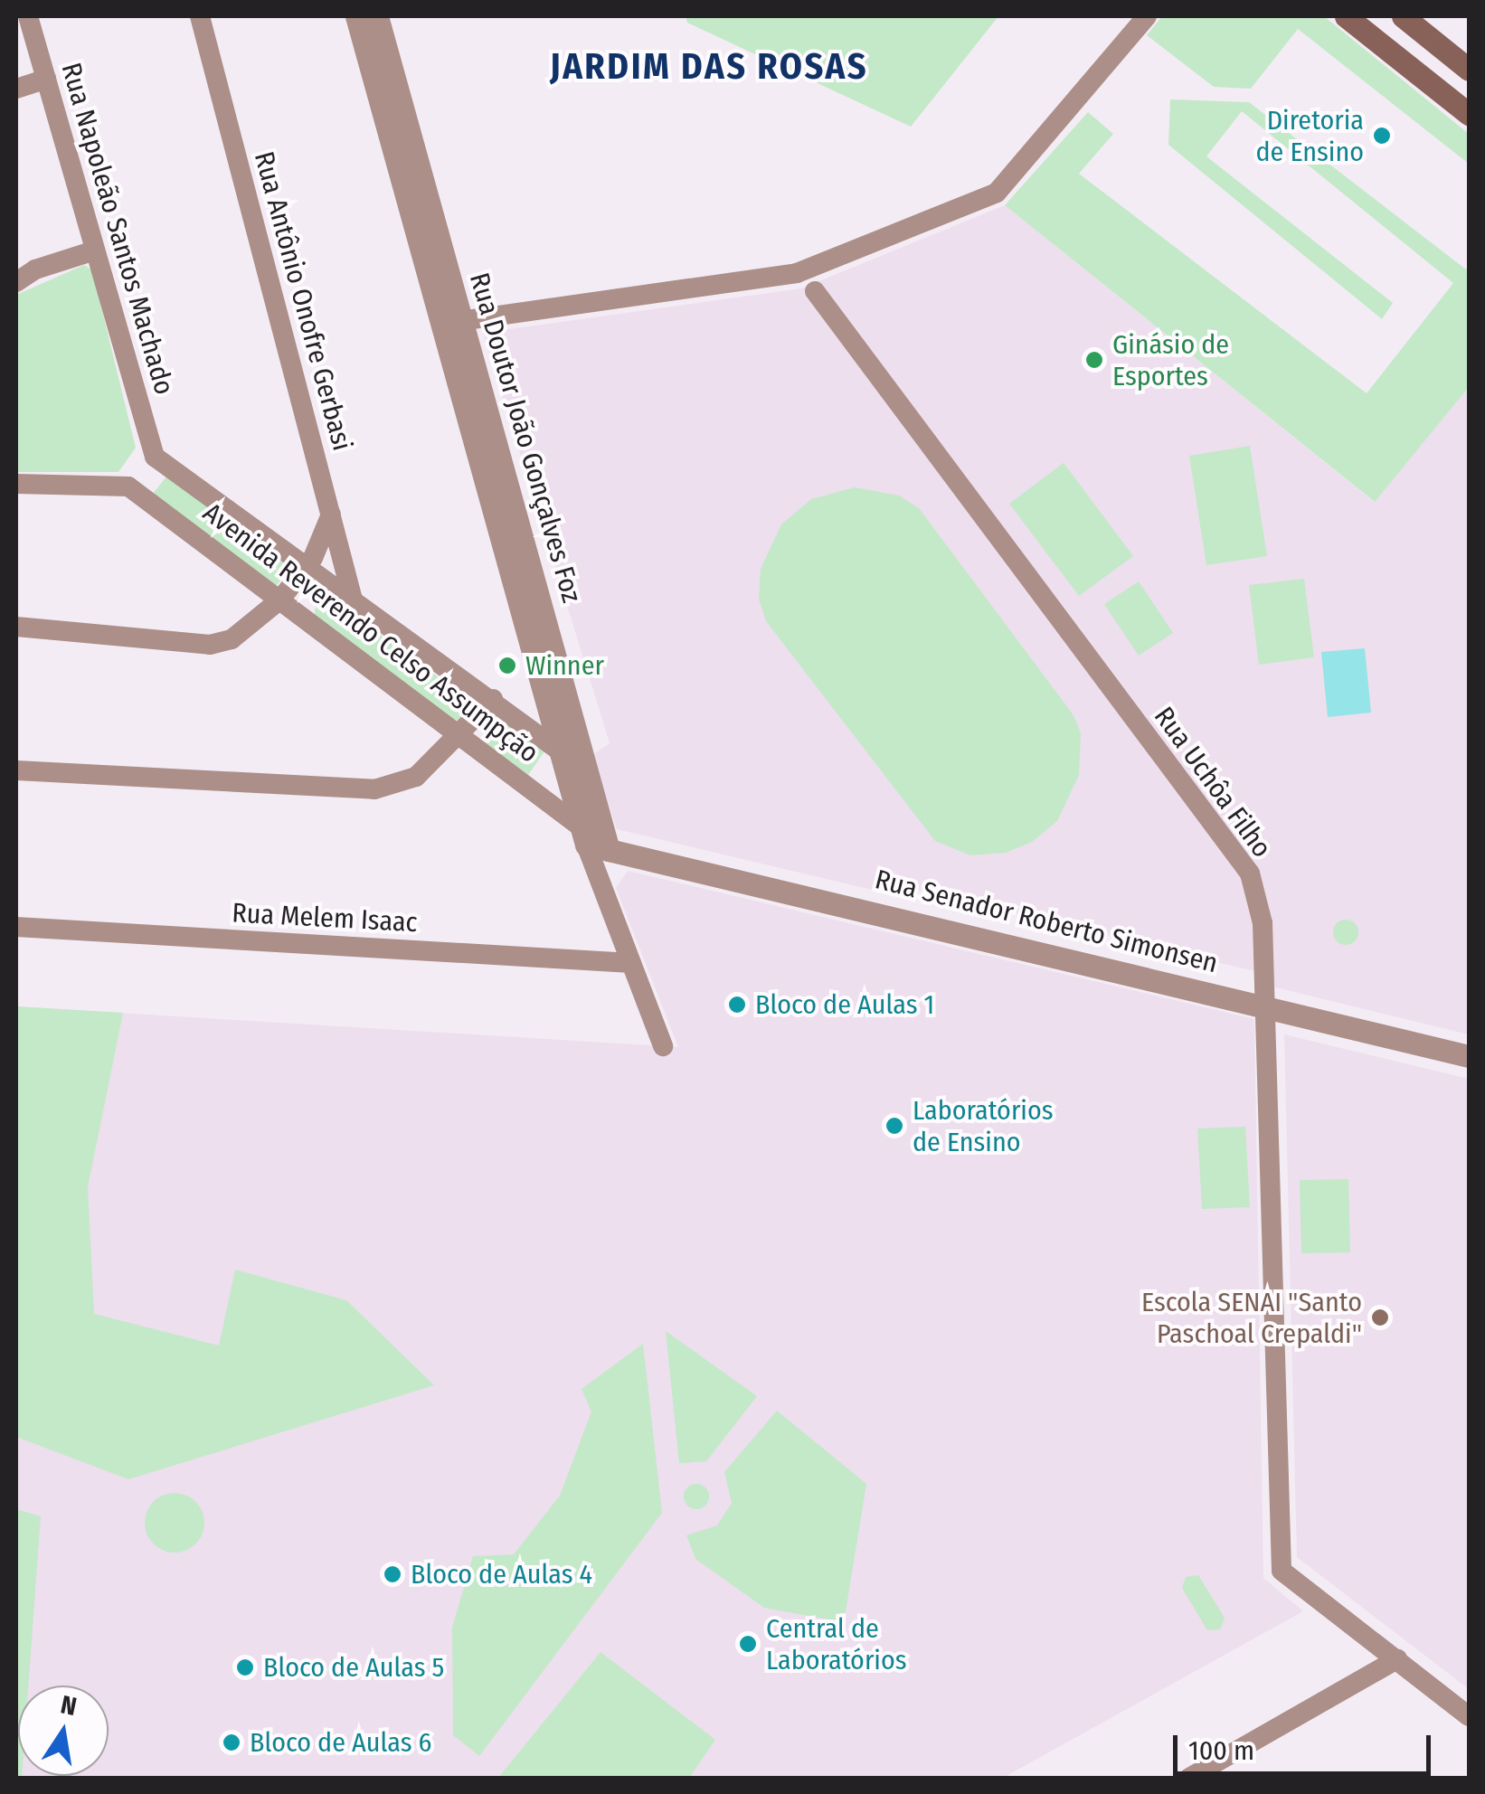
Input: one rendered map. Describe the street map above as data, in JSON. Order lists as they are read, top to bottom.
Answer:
{
  "streets": {
    "street": [
      "Rua Napoleão Santos Machado",
      "Rua Antônio Onofre Gerbasi",
      "Rua Doutor João Gonçalves Foz",
      "Avenida Reverendo Celso Assumpção",
      "Rua Uchôa Filho",
      "Rua Melem Isaac",
      "Rua Senador Roberto Simonsen"
    ]
  },
  "crossings": [
    ["Rua Napoleão Santos Machado", "Avenida Reverendo Celso Assumpção"],
    ["Rua Antônio Onofre Gerbasi", "Avenida Reverendo Celso Assumpção"],
    ["Rua Doutor João Gonçalves Foz", "Avenida Reverendo Celso Assumpção"],
    ["Rua Doutor João Gonçalves Foz", "Rua Senador Roberto Simonsen"],
    ["Avenida Reverendo Celso Assumpção", "Rua Senador Roberto Simonsen"],
    ["Rua Uchôa Filho", "Rua Senador Roberto Simonsen"]
  ],
  "districts": ["JARDIM DAS ROSAS"],
  "places": [
    "Diretoria de Ensino",
    "Ginásio de Esportes",
    "Winner",
    "Bloco de Aulas 1",
    "Laboratórios de Ensino",
    "Escola SENAI \"Santo Paschoal Crepaldi\"",
    "Bloco de Aulas 4",
    "Central de Laboratórios",
    "Bloco de Aulas 5",
    "Bloco de Aulas 6"
  ],
  "scale_bar": "100 m",
  "north": "top"
}
